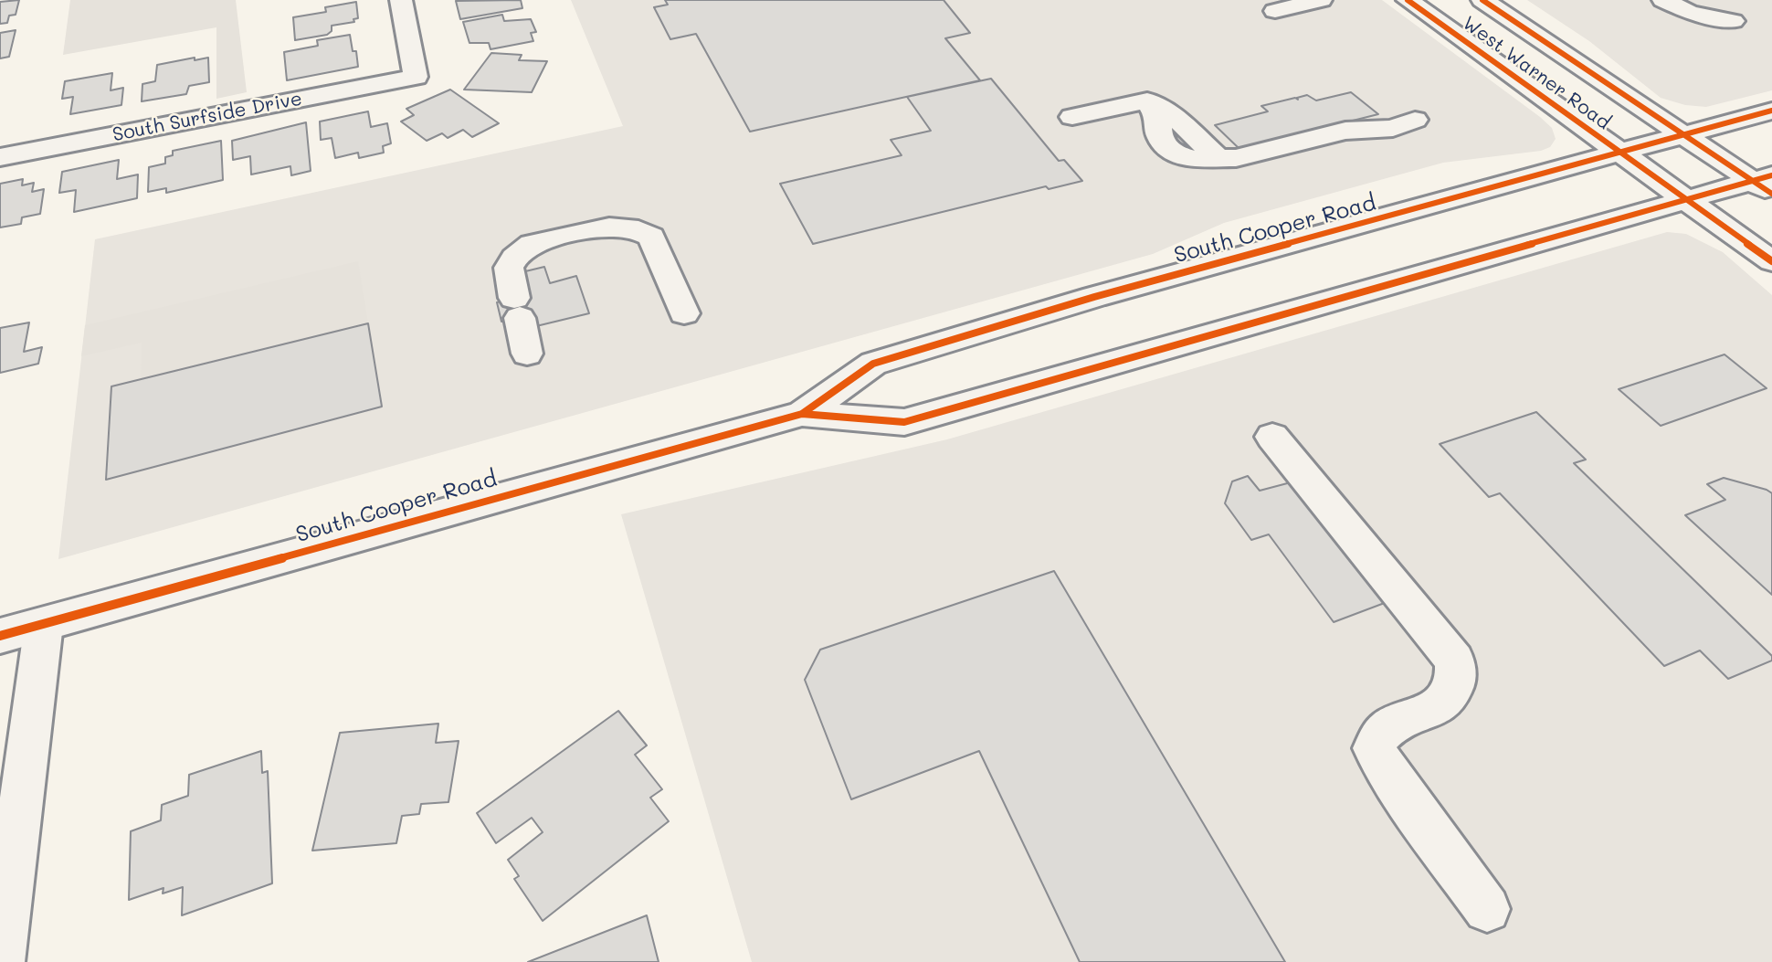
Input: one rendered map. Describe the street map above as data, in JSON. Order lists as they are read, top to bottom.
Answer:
{
  "streets": {
    "main road": ["West Warner Road", "South Surfside Drive", "South Cooper Road"]
  },
  "crossings": [
    ["West Warner Road", "South Cooper Road"]
  ]
}
